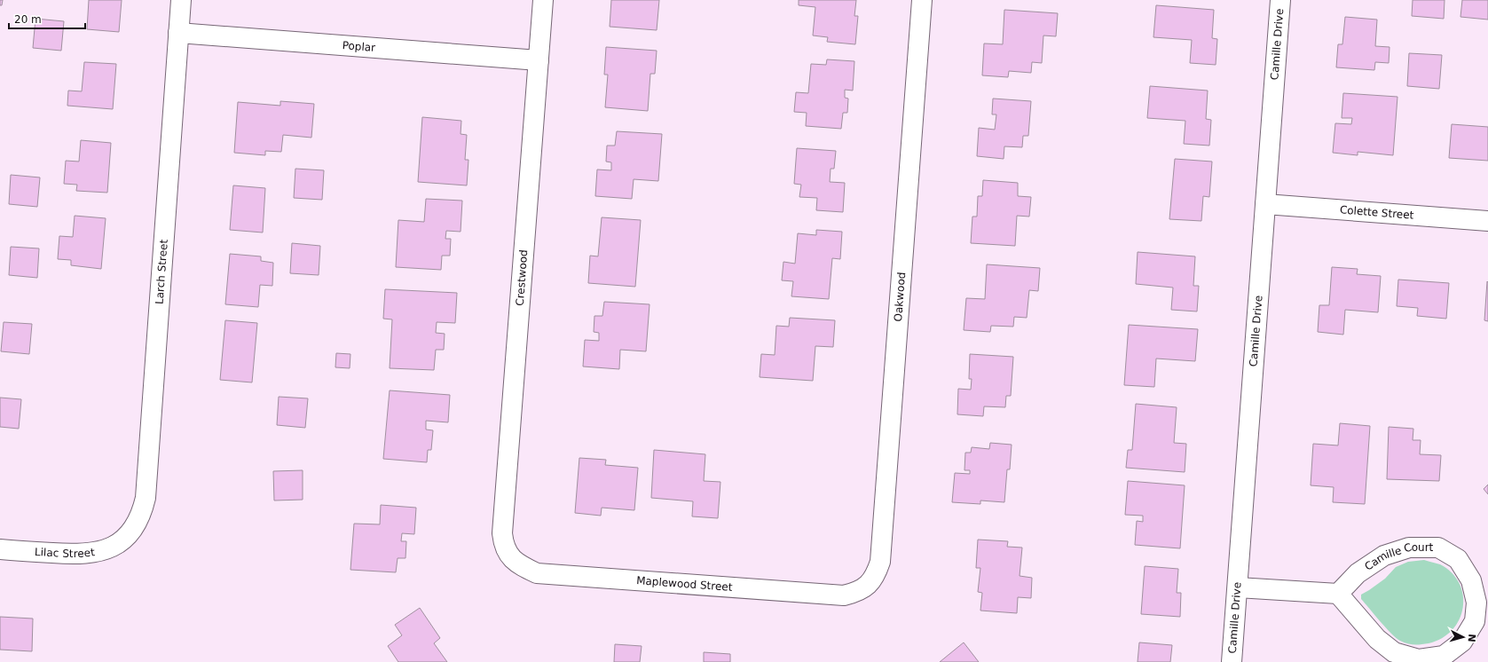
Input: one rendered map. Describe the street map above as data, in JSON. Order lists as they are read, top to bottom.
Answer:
{
  "streets": {
    "street": [
      "Camille Drive",
      "Poplar",
      "Colette Street",
      "Larch Street",
      "Crestwood",
      "Oakwood",
      "Lilac Street",
      "Camille Court",
      "Maplewood Street"
    ]
  },
  "crossings": [
    ["Camille Drive", "Colette Street"],
    ["Poplar", "Larch Street"],
    ["Poplar", "Crestwood"],
    ["Larch Street", "Lilac Street"],
    ["Crestwood", "Maplewood Street"],
    ["Oakwood", "Maplewood Street"]
  ],
  "scale_bar": "20 m",
  "north": "right"
}
